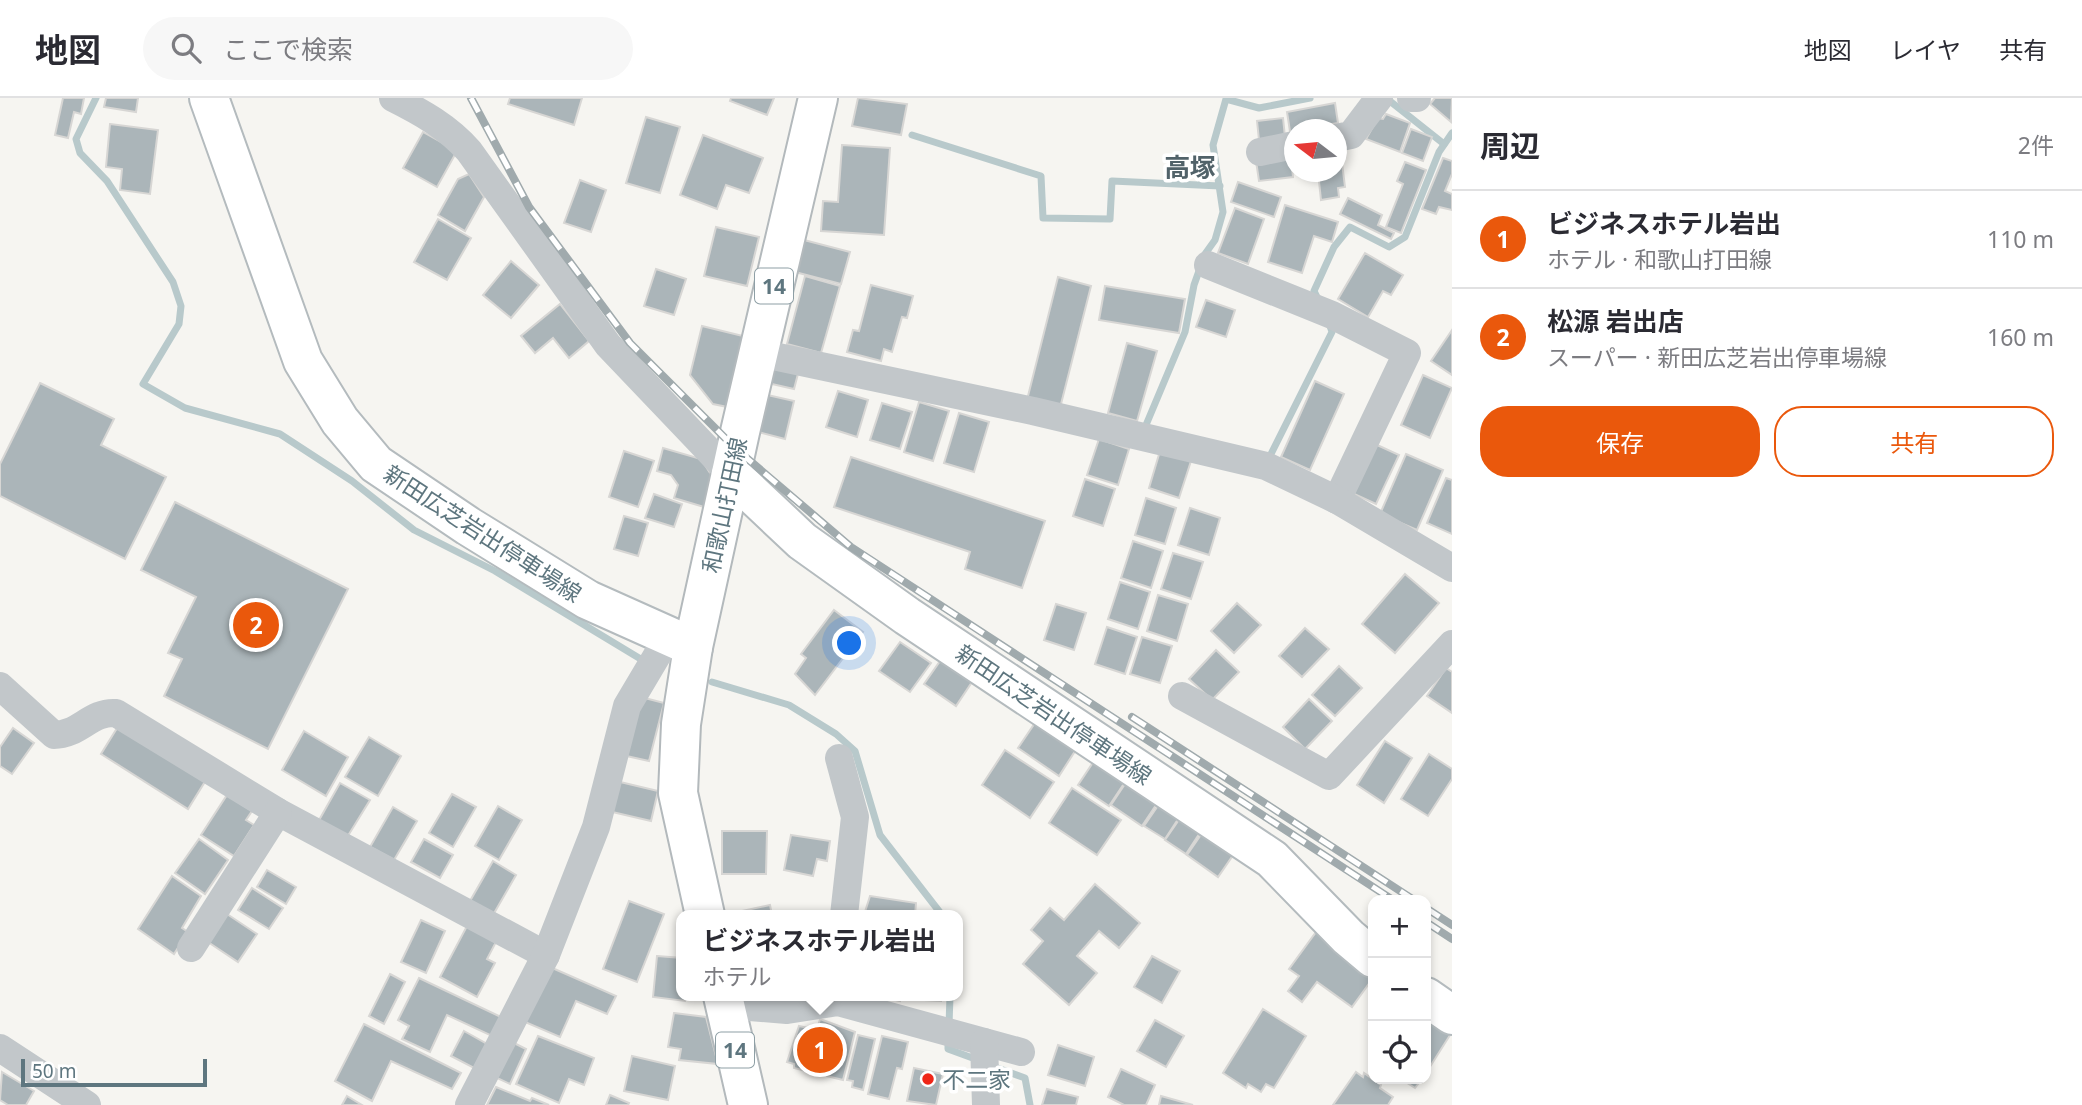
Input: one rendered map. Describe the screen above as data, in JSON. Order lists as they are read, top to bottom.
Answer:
{
  "streets": {
    "main road": ["14", "和歌山打田線", "新田広芝岩出停車場線"]
  },
  "crossings": [
    ["和歌山打田線", "新田広芝岩出停車場線"]
  ],
  "districts": ["高塚"],
  "places": ["不二家"],
  "scale_bar": "50 m",
  "north": "left",
  "page": {
    "header": "地図",
    "search": "ここで検索",
    "nav": ["地図", "レイヤ", "共有"],
    "heading": ["周辺", "2件"],
    "list": [
      {
        "mark": "1",
        "name": "ビジネスホテル岩出",
        "note": "ホテル · 和歌山打田線",
        "value": "110 m"
      },
      {
        "mark": "2",
        "name": "松源 岩出店",
        "note": "スーパー · 新田広芝岩出停車場線",
        "value": "160 m"
      }
    ],
    "buttons": ["保存", "共有"],
    "pins": ["2", "1"],
    "map_buttons": ["+", "−"],
    "popup": ["ビジネスホテル岩出", "ホテル"],
    "scale": "50 m"
  }
}
